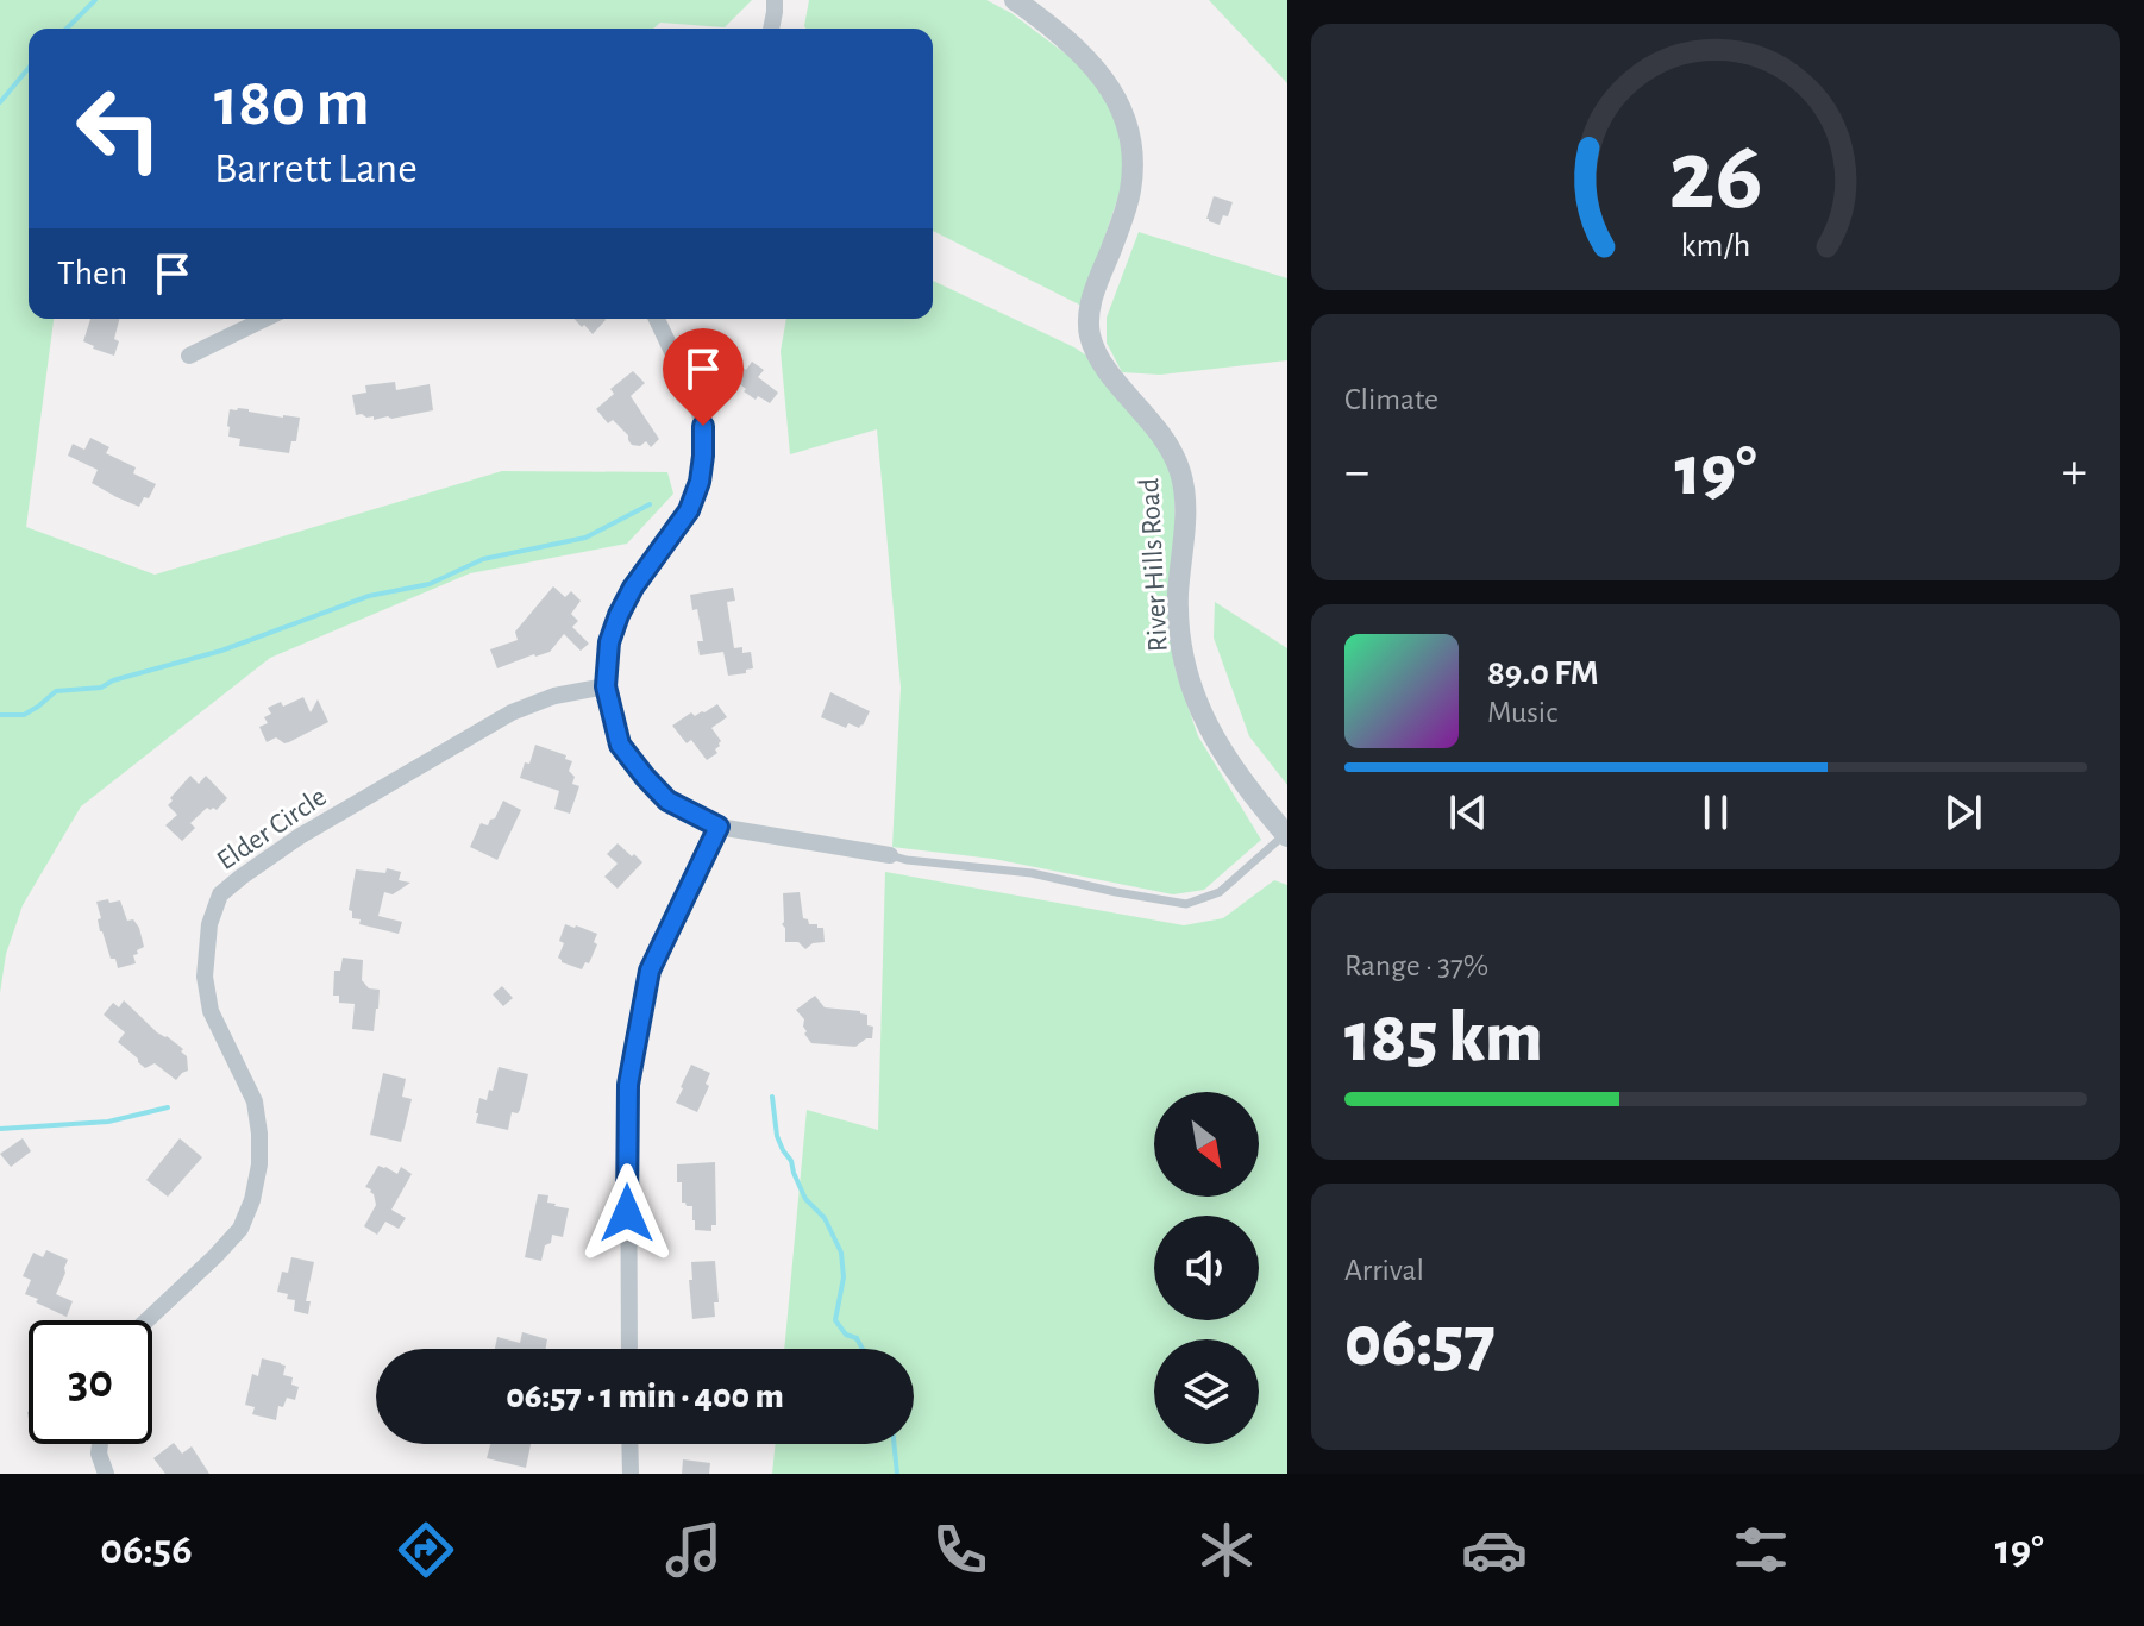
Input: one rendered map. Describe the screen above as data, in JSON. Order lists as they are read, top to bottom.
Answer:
{
  "streets": {
    "street": ["River Hills Road", "Elder Circle"]
  },
  "north": "bottom right",
  "page": {
    "turn": ["180 m", "Barrett Lane"],
    "then": "Then",
    "tile": [
      "Climate",
      ["Range · 37%", "185 km"],
      ["Arrival", "06:57"]
    ],
    "heat": ["−", "19°", "+"],
    "song": ["89.0 FM", "Music"],
    "limit": "30",
    "trip": "06:57 · 1 min · 400 m",
    "tabs": ["06:56", "19°"],
    "gauge": ["26", "km/h"]
  }
}
